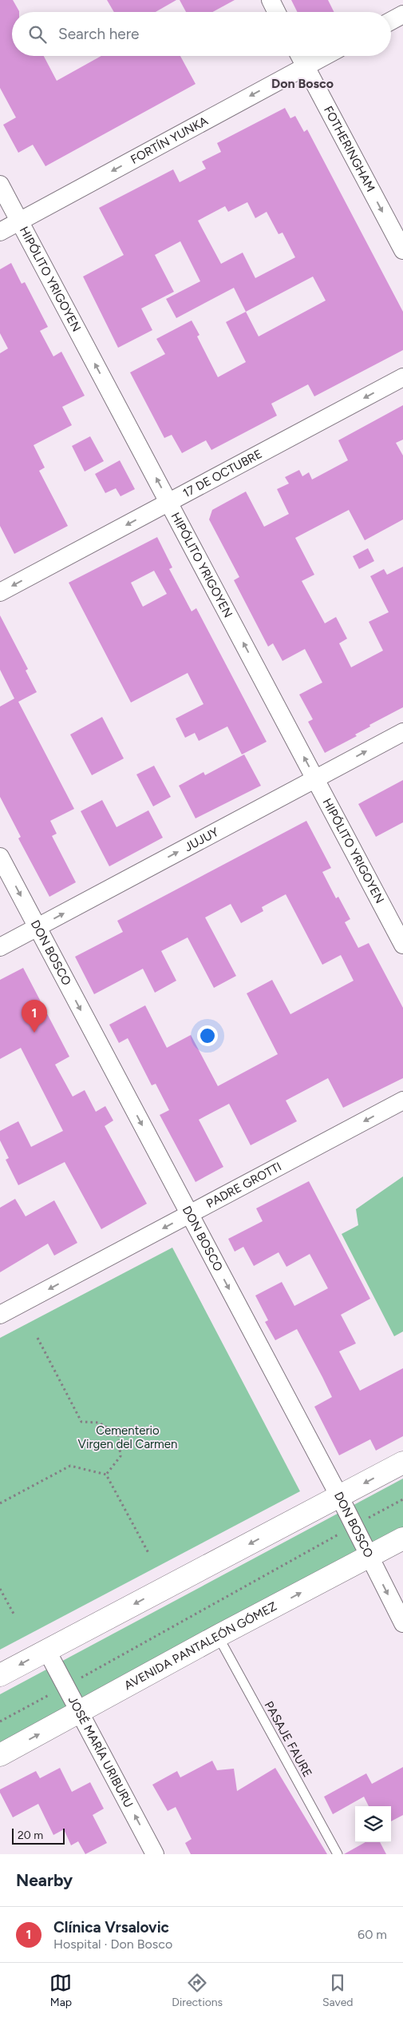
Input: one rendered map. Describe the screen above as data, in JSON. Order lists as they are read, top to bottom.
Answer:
{
  "streets": {
    "main road": ["AVENIDA PANTALEÓN GÓMEZ"],
    "street": [
      "FORTÍN YUNKA",
      "FOTHERINGHAM",
      "HIPÓLITO YRIGOYEN",
      "17 DE OCTUBRE",
      "JUJUY",
      "DON BOSCO",
      "PADRE GROTTI",
      "JOSÉ MARÍA URIBURU"
    ],
    "lane": ["PASAJE FAURE"]
  },
  "crossings": [
    ["FORTÍN YUNKA", "FOTHERINGHAM"],
    ["FORTÍN YUNKA", "HIPÓLITO YRIGOYEN"],
    ["HIPÓLITO YRIGOYEN", "17 DE OCTUBRE"],
    ["HIPÓLITO YRIGOYEN", "JUJUY"],
    ["JUJUY", "DON BOSCO"],
    ["DON BOSCO", "PADRE GROTTI"],
    ["DON BOSCO", "AVENIDA PANTALEÓN GÓMEZ"],
    ["AVENIDA PANTALEÓN GÓMEZ", "PASAJE FAURE"],
    ["AVENIDA PANTALEÓN GÓMEZ", "JOSÉ MARÍA URIBURU"]
  ],
  "one_way": [
    "FORTÍN YUNKA",
    "FOTHERINGHAM",
    "HIPÓLITO YRIGOYEN",
    "17 DE OCTUBRE",
    "JUJUY",
    "DON BOSCO",
    "PADRE GROTTI",
    "JOSÉ MARÍA URIBURU"
  ],
  "districts": ["Don Bosco"],
  "parks": ["Cementerio Virgen del Carmen"],
  "scale_bar": "20 m",
  "page": {
    "search": "Search here",
    "pins": "1",
    "scale": "20 m",
    "heading": "Nearby",
    "list": [
      {
        "mark": "1",
        "name": "Clínica Vrsalovic",
        "note": "Hospital · Don Bosco",
        "value": "60 m"
      }
    ],
    "nav": ["Map", "Directions", "Saved"]
  }
}
